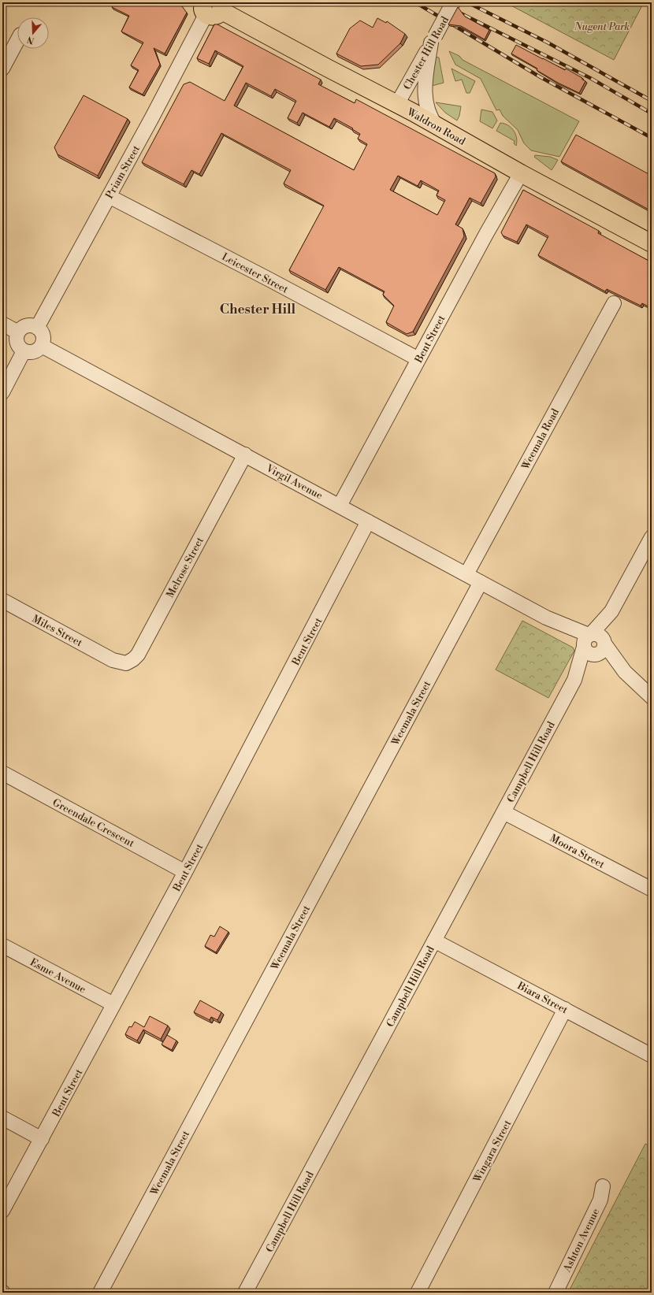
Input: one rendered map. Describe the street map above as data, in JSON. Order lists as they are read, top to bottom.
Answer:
{
  "streets": {
    "main road": ["Waldron Road"],
    "street": [
      "Chester Hill Road",
      "Priam Street",
      "Leicester Street",
      "Bent Street",
      "Weemala Road",
      "Virgil Avenue",
      "Melrose Street",
      "Miles Street",
      "Weemala Street",
      "Campbell Hill Road",
      "Greendale Crescent",
      "Moora Street",
      "Esme Avenue",
      "Biara Street",
      "Wingara Street",
      "Ashton Avenue"
    ]
  },
  "crossings": [
    ["Chester Hill Road", "Waldron Road"],
    ["Waldron Road", "Priam Street"],
    ["Waldron Road", "Bent Street"],
    ["Priam Street", "Leicester Street"],
    ["Priam Street", "Virgil Avenue"],
    ["Leicester Street", "Bent Street"],
    ["Bent Street", "Virgil Avenue"],
    ["Bent Street", "Greendale Crescent"],
    ["Bent Street", "Esme Avenue"],
    ["Weemala Road", "Virgil Avenue"],
    ["Virgil Avenue", "Melrose Street"],
    ["Virgil Avenue", "Weemala Street"],
    ["Virgil Avenue", "Campbell Hill Road"],
    ["Melrose Street", "Miles Street"],
    ["Campbell Hill Road", "Moora Street"],
    ["Campbell Hill Road", "Biara Street"],
    ["Biara Street", "Wingara Street"]
  ],
  "districts": ["Chester Hill"],
  "parks": ["Nugent Park"],
  "north": "bottom"
}
